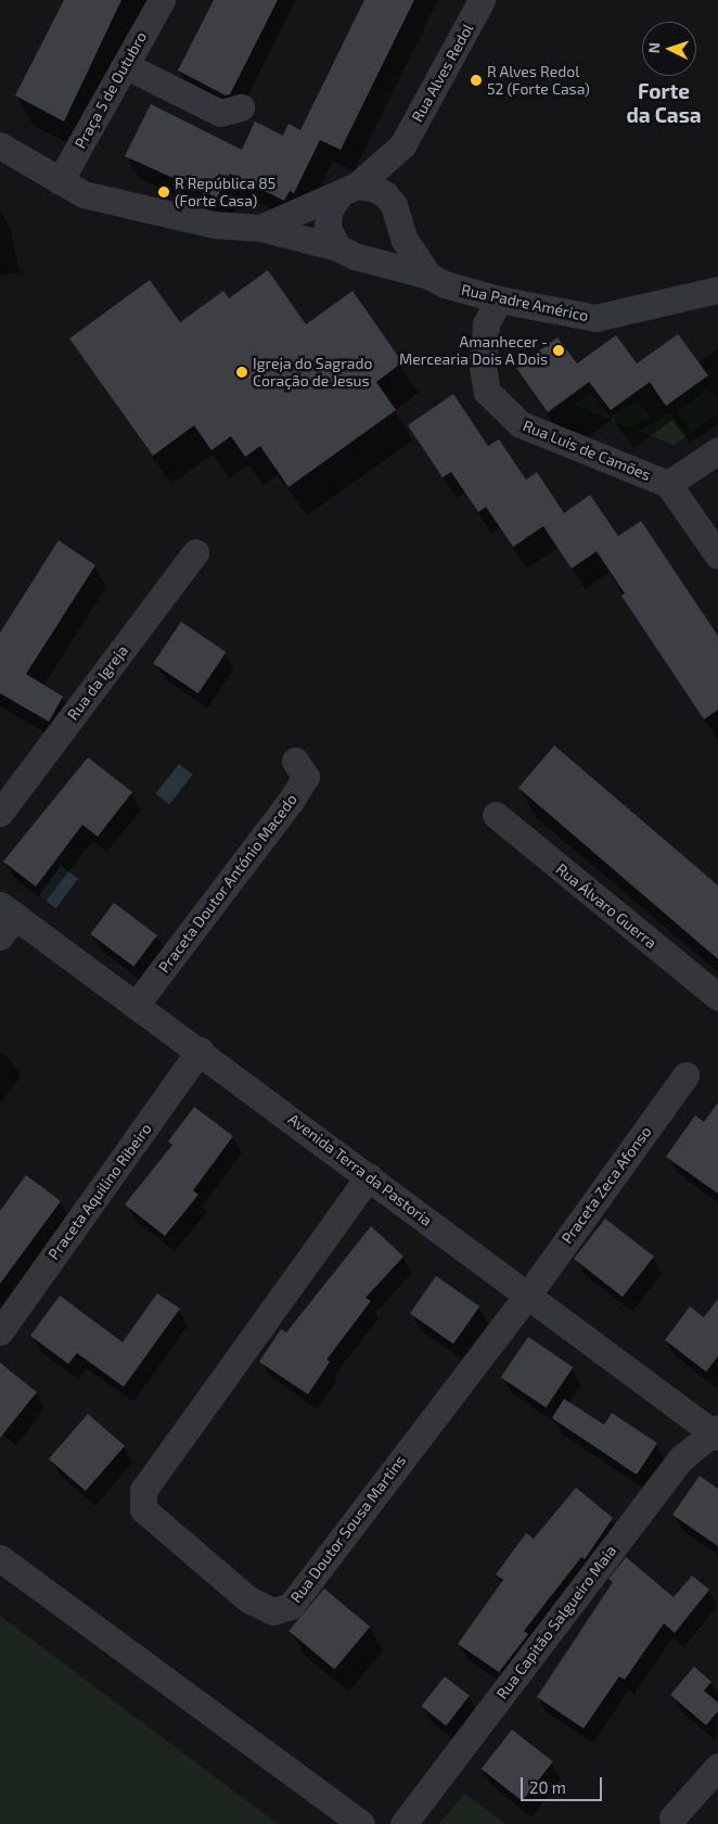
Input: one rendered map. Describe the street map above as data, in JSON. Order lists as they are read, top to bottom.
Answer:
{
  "streets": {
    "street": [
      "Rua Alves Redol",
      "Praça 5 de Outubro",
      "Rua Padre Américo",
      "Rua Luis de Camões",
      "Rua da Igreja",
      "Praceta Doutor António Macedo",
      "Rua Álvaro Guerra",
      "Avenida Terra da Pastoria",
      "Praceta Zeca Afonso",
      "Praceta Aquilino Ribeiro",
      "Rua Doutor Sousa Martins",
      "Rua Capitão Salgueiro Maia"
    ]
  },
  "crossings": [
    ["Rua Alves Redol", "Rua Padre Américo"],
    ["Praça 5 de Outubro", "Rua Padre Américo"],
    ["Rua Padre Américo", "Rua Luis de Camões"],
    ["Praceta Doutor António Macedo", "Avenida Terra da Pastoria"],
    ["Avenida Terra da Pastoria", "Praceta Zeca Afonso"],
    ["Avenida Terra da Pastoria", "Praceta Aquilino Ribeiro"],
    ["Avenida Terra da Pastoria", "Rua Doutor Sousa Martins"],
    ["Avenida Terra da Pastoria", "Rua Capitão Salgueiro Maia"],
    ["Praceta Zeca Afonso", "Rua Doutor Sousa Martins"]
  ],
  "districts": ["Forte da Casa"],
  "places": [
    "R Alves Redol 52 (Forte Casa)",
    "R República 85 (Forte Casa)",
    "Amanhecer - Mercearia Dois A Dois",
    "Igreja do Sagrado Coração de Jesus"
  ],
  "scale_bar": "20 m",
  "north": "left"
}
